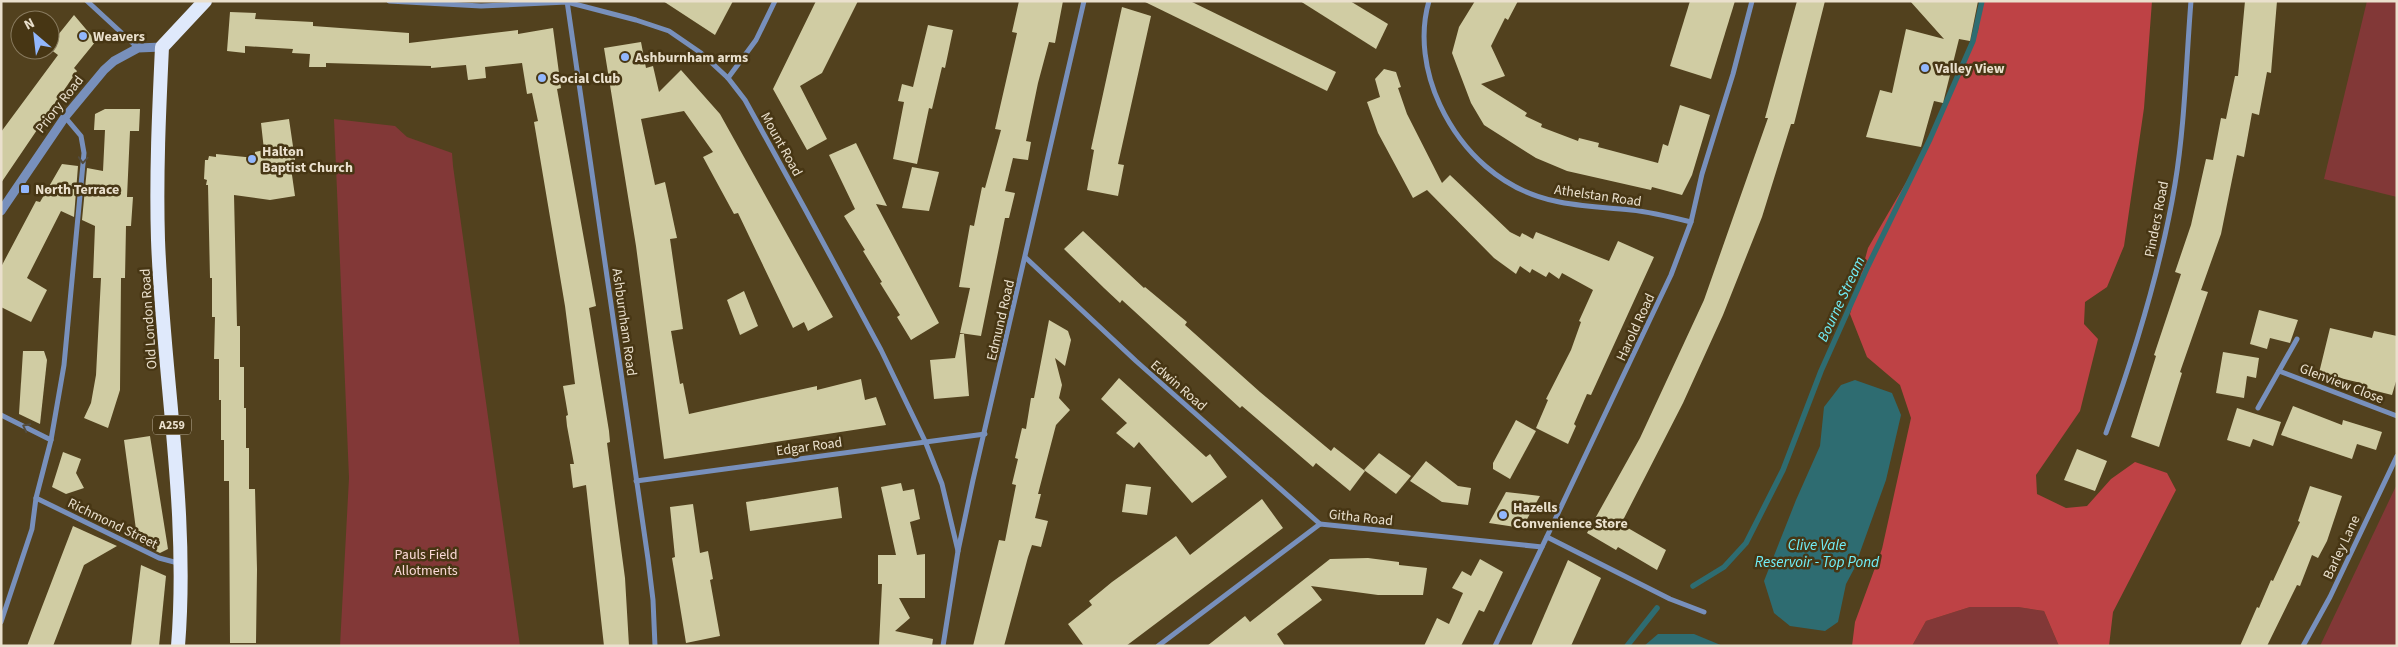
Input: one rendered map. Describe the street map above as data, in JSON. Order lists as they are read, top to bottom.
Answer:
{
  "streets": {
    "highway": ["Old London Road", "A259"],
    "street": [
      "Priory Road",
      "Mount Road",
      "Athelstan Road",
      "Pinders Road",
      "Edmund Road",
      "Ashburnham Road",
      "Harold Road",
      "Glenview Close",
      "Edwin Road",
      "Edgar Road",
      "Githa Road",
      "Richmond Street",
      "Barley Lane"
    ]
  },
  "crossings": [
    ["Priory Road", "Old London Road"],
    ["Mount Road", "Edmund Road"],
    ["Mount Road", "Ashburnham Road"],
    ["Mount Road", "Edgar Road"],
    ["Athelstan Road", "Harold Road"],
    ["Old London Road", "Richmond Street"],
    ["Edmund Road", "Edwin Road"],
    ["Edmund Road", "Edgar Road"],
    ["Ashburnham Road", "Edgar Road"],
    ["Harold Road", "Githa Road"],
    ["Edwin Road", "Githa Road"]
  ],
  "water": ["Bourne Stream", "Clive Vale Reservoir - Top Pond"],
  "parks": ["Pauls Field Allotments"],
  "places": {
    "other": [
      "Weavers",
      "Ashburnham arms",
      "Valley View",
      "Social Club",
      "Halton Baptist Church",
      "Hazells Convenience Store"
    ],
    "transit": ["North Terrace"]
  },
  "north": "top left"
}
